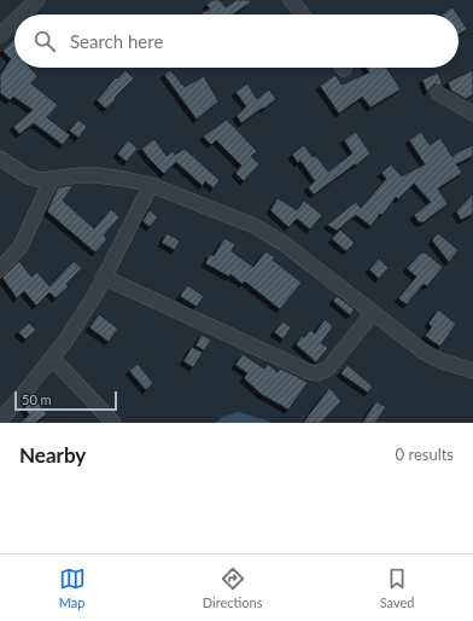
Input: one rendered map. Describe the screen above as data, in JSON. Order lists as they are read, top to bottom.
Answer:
{
  "scale_bar": "50 m",
  "page": {
    "search": "Search here",
    "scale": "50 m",
    "heading": ["Nearby", "0 results"],
    "nav": ["Map", "Directions", "Saved"]
  }
}
